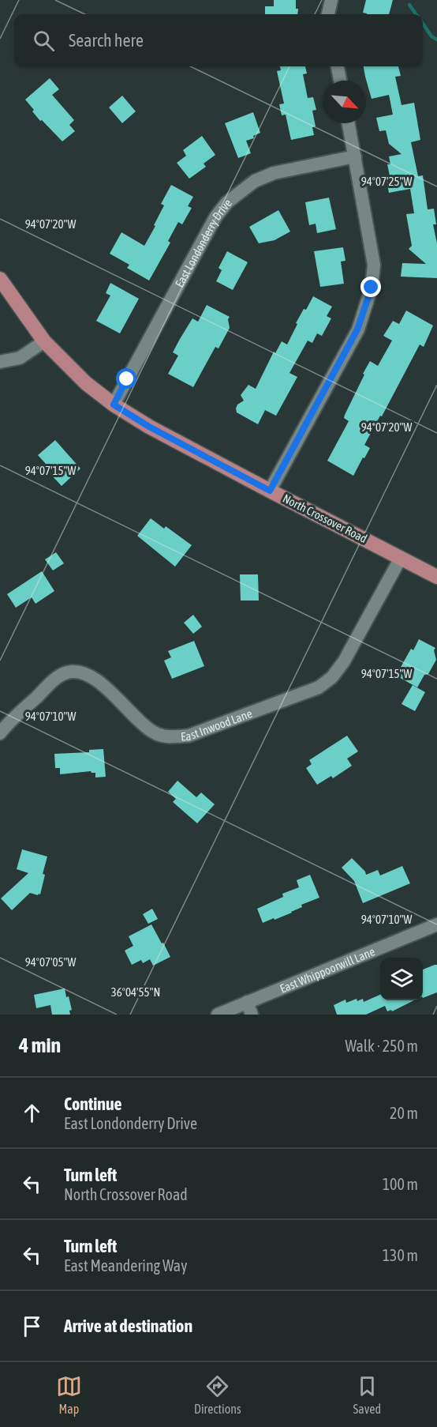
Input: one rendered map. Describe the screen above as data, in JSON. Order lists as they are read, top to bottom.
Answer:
{
  "streets": {
    "main road": ["North Crossover Road"],
    "street": ["East Londonderry Drive", "East Inwood Lane", "East Whippoorwill Lane"]
  },
  "crossings": [
    ["East Londonderry Drive", "North Crossover Road"],
    ["North Crossover Road", "East Inwood Lane"]
  ],
  "north": "bottom right",
  "page": {
    "search": "Search here",
    "heading": ["4 min", "Walk · 250 m"],
    "list": [
      ["Continue", "East Londonderry Drive", "20 m"],
      ["Turn left", "North Crossover Road", "100 m"],
      ["Turn left", "East Meandering Way", "130 m"],
      "Arrive at destination"
    ],
    "nav": ["Map", "Directions", "Saved"]
  },
  "coordinates": [
    "94°07'25\"W",
    "94°07'20\"W",
    "94°07'15\"W",
    "94°07'10\"W",
    "94°07'05\"W",
    "36°04'55\"N"
  ]
}
